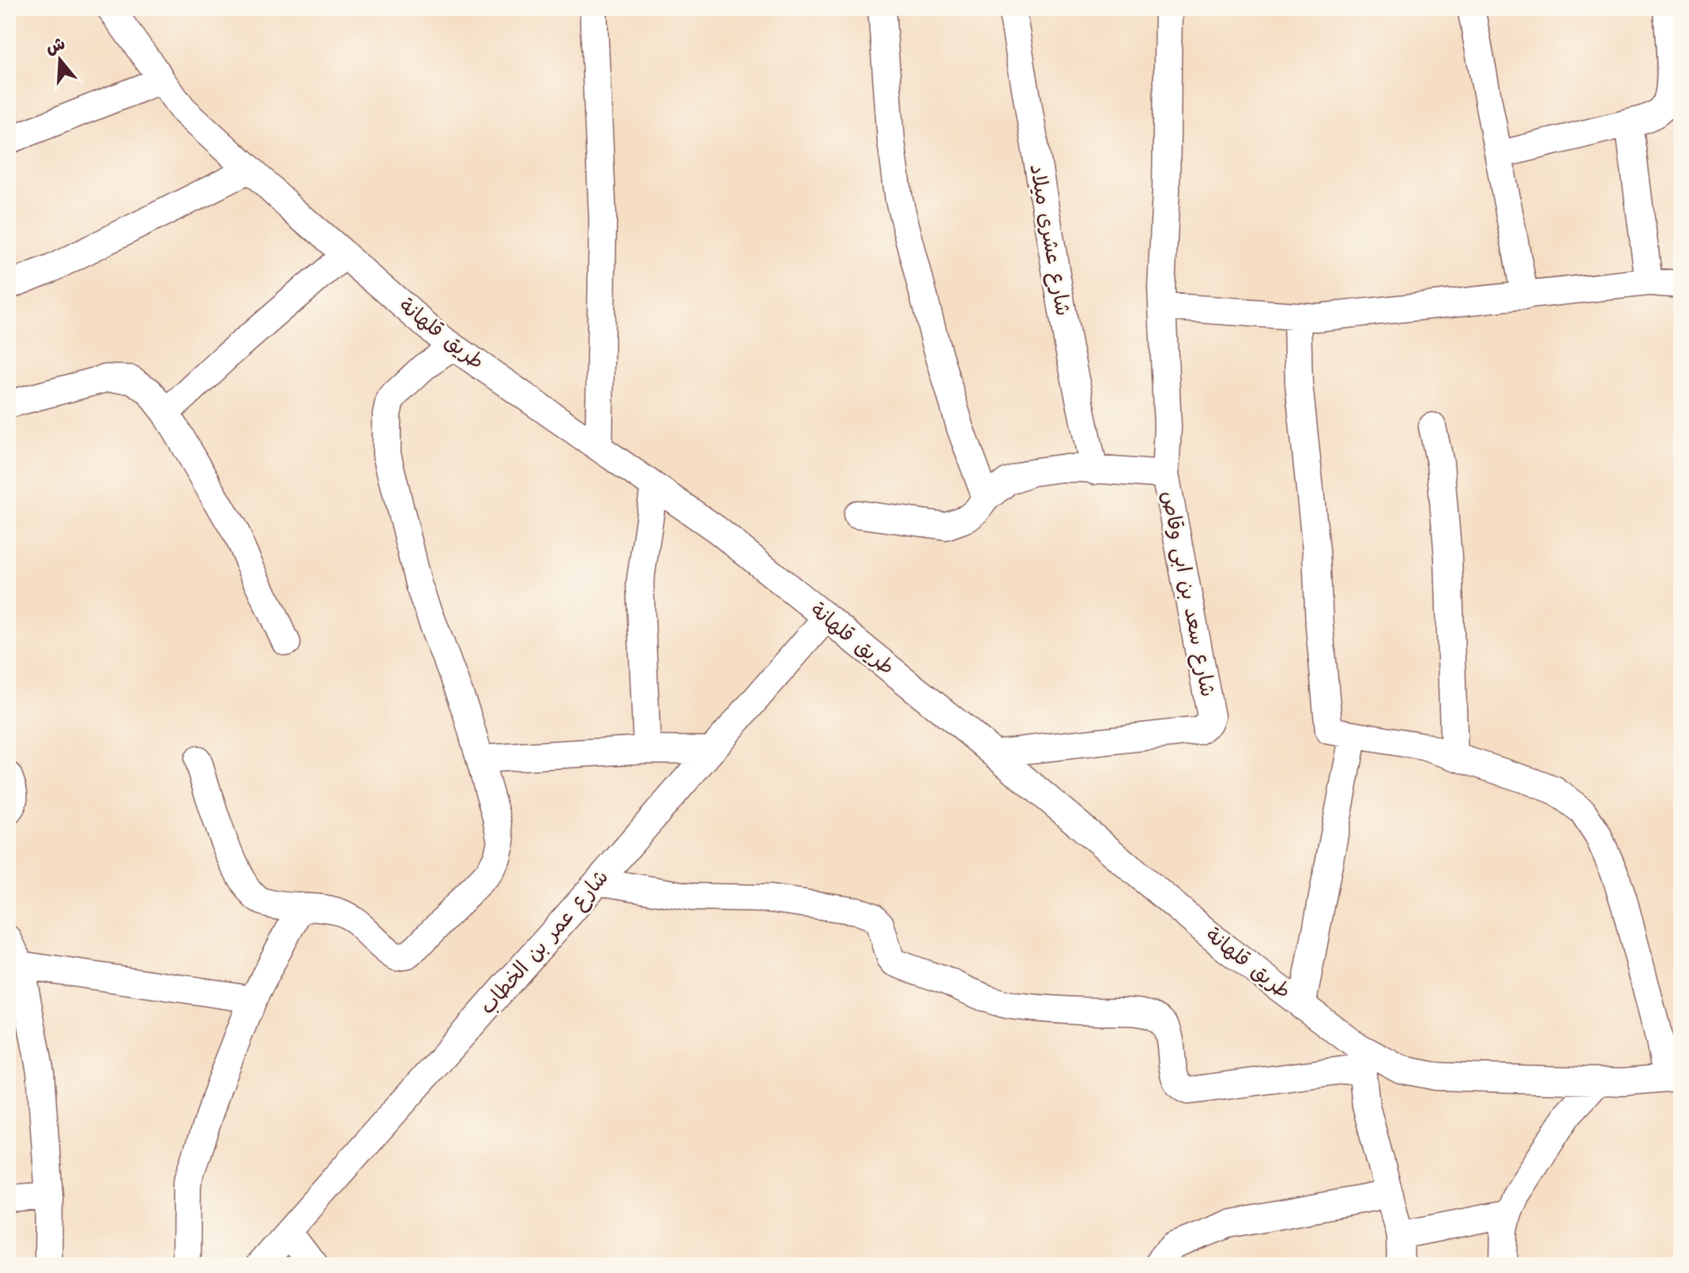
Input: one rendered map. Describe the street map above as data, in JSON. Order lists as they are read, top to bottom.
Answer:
{
  "streets": {
    "street": [
      "شارع عشرى ميلاد",
      "طريق قلهانة",
      "شارع سعد بن ابى وقاص",
      "شارع عمر بن الخطاب"
    ]
  },
  "crossings": [
    ["طريق قلهانة", "شارع سعد بن ابى وقاص"],
    ["طريق قلهانة", "شارع عمر بن الخطاب"]
  ],
  "north": "top"
}
